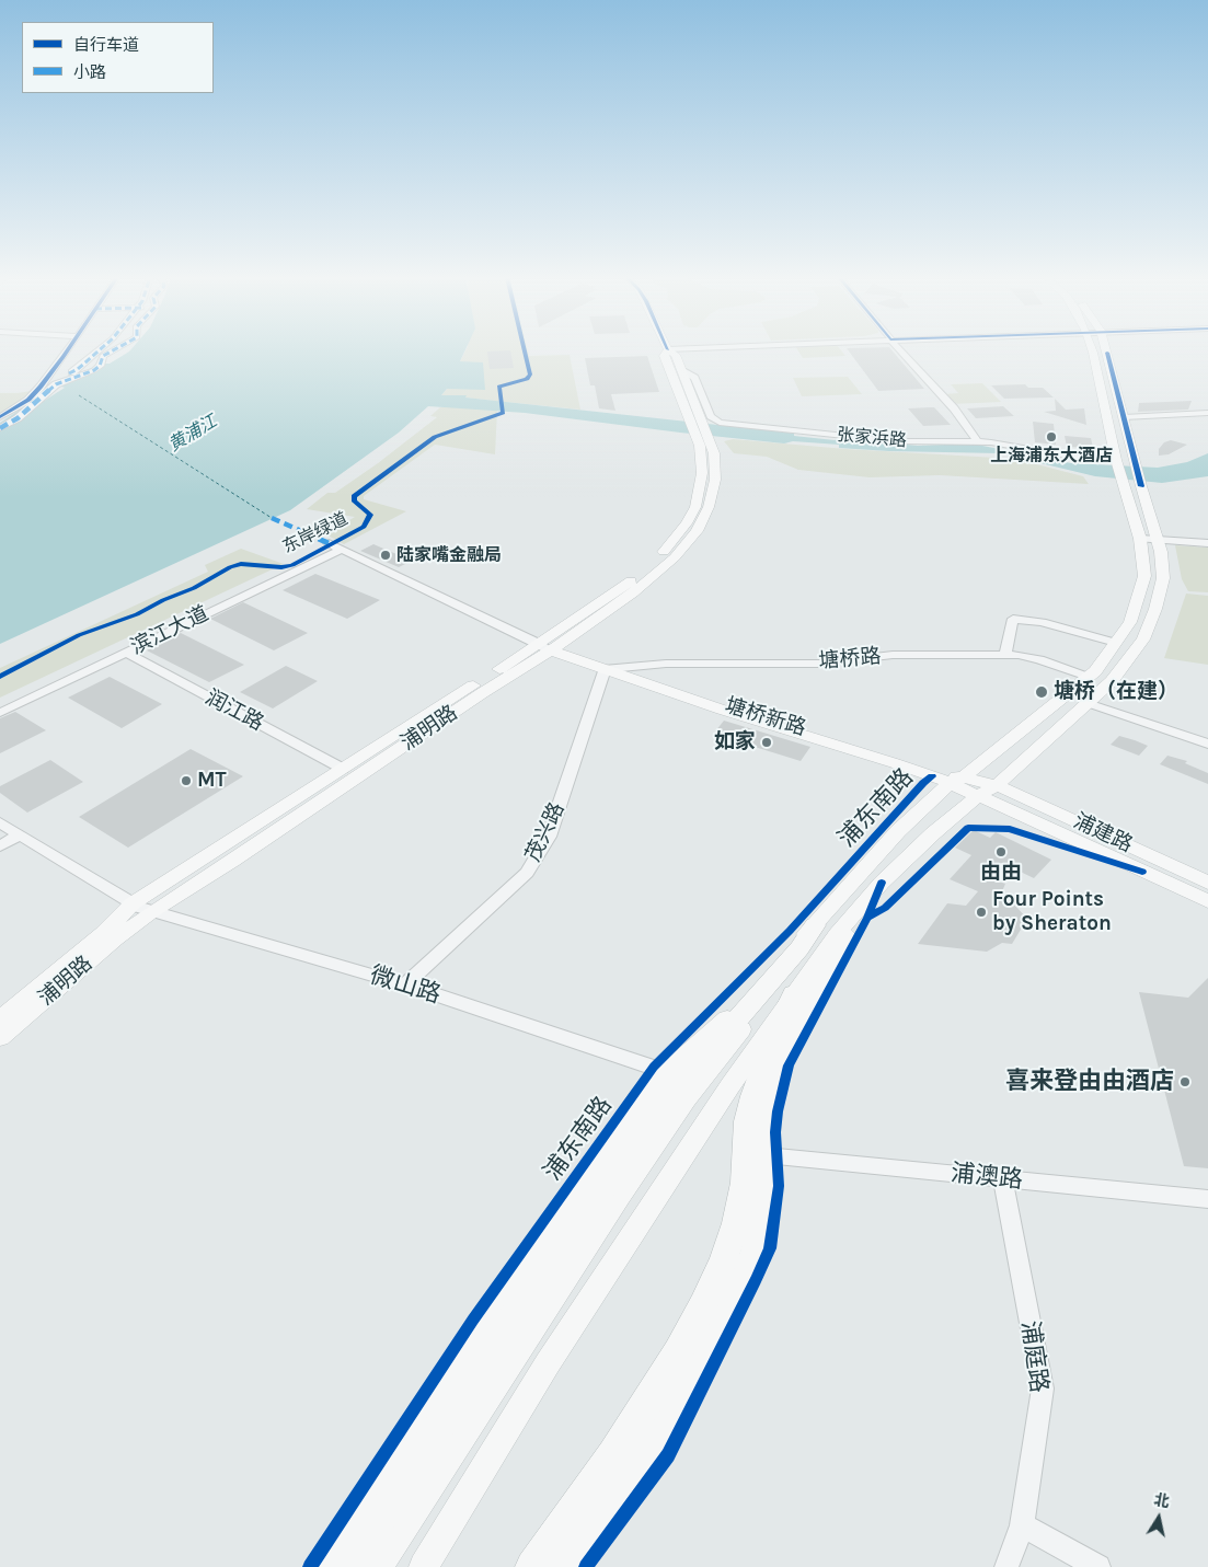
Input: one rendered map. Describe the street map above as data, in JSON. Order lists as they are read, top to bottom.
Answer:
{
  "streets": {
    "main road": [
      "塘桥新路",
      "浦明路",
      "浦东南路",
      "浦建路"
    ],
    "street": [
      "张家浜路",
      "滨江大道",
      "塘桥路",
      "润江路",
      "茂兴路",
      "微山路",
      "浦澳路",
      "浦庭路"
    ],
    "cycle path": ["东岸绿道"]
  },
  "crossings": [
    ["张家浜路", "浦明路"],
    ["滨江大道", "润江路"],
    ["滨江大道", "塘桥新路"],
    ["塘桥路", "塘桥新路"],
    ["塘桥路", "浦东南路"],
    ["塘桥路", "茂兴路"],
    ["润江路", "浦明路"],
    ["塘桥新路", "浦明路"],
    ["塘桥新路", "浦东南路"],
    ["塘桥新路", "茂兴路"],
    ["塘桥新路", "浦建路"],
    ["浦明路", "微山路"],
    ["浦东南路", "微山路"],
    ["茂兴路", "微山路"],
    ["浦澳路", "浦庭路"]
  ],
  "water": ["黄浦江"],
  "places": [
    "上海浦东大酒店",
    "陆家嘴金融局",
    "塘桥（在建）",
    "如家",
    "MT",
    "由由",
    "Four Points by Sheraton",
    "喜来登由由酒店"
  ],
  "legend": ["自行车道", "小路"],
  "north": "top"
}
